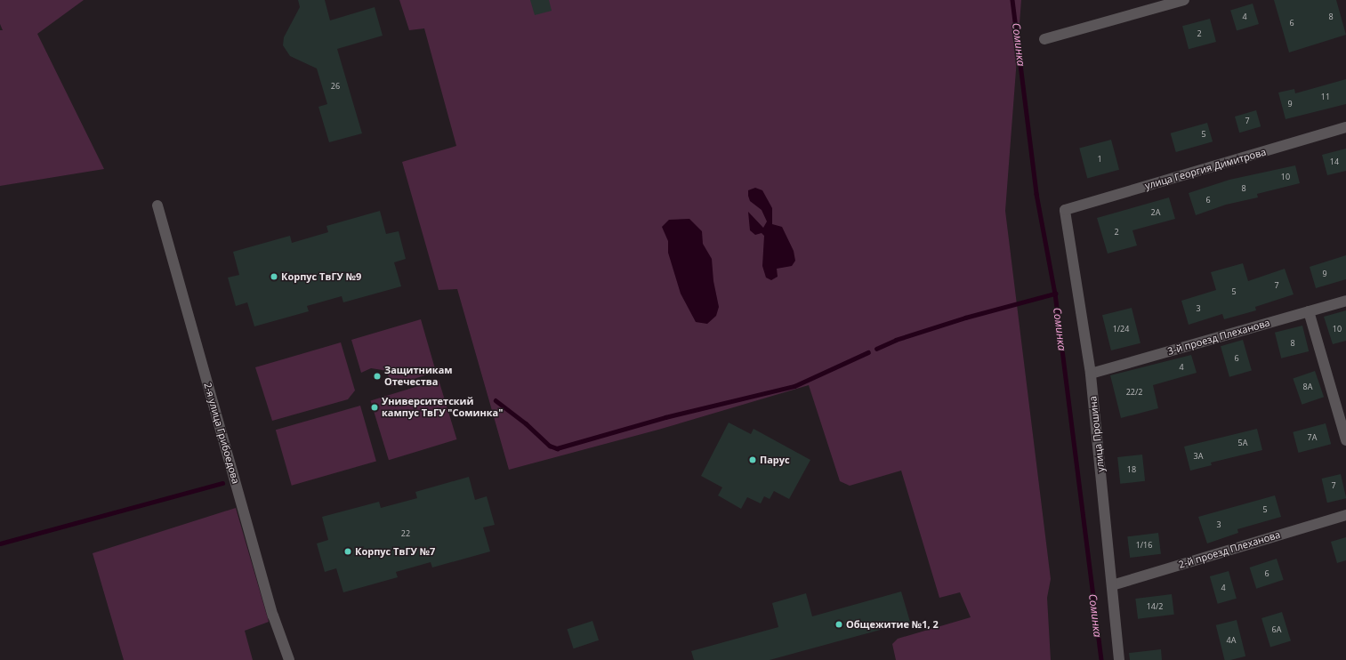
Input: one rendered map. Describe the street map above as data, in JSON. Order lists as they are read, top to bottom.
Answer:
{
  "streets": {
    "street": [
      "улица Георгия Димитрова",
      "3-й проезд Плеханова",
      "2-я улица Грибоедова",
      "улица Прошина",
      "2-й проезд Плеханова"
    ]
  },
  "crossings": [
    ["улица Георгия Димитрова", "улица Прошина"],
    ["3-й проезд Плеханова", "улица Прошина"],
    ["улица Прошина", "2-й проезд Плеханова"]
  ],
  "water": ["Соминка"],
  "places": [
    "Корпус ТвГУ №9",
    "Защитникам Отечества",
    "Университетский кампус ТвГУ \"Соминка\"",
    "Парус",
    "Корпус ТвГУ №7",
    "Общежитие №1, 2"
  ],
  "house_numbers": [
    "4",
    "8",
    "6",
    "2",
    "26",
    "11",
    "9",
    "7",
    "5",
    "1",
    "14",
    "10",
    "8",
    "6",
    "2А",
    "2",
    "9",
    "7",
    "5",
    "3",
    "1/24",
    "10",
    "8",
    "6",
    "4",
    "8А",
    "22/2",
    "7А",
    "5А",
    "3А",
    "18",
    "7",
    "5",
    "3",
    "22",
    "1/16",
    "6",
    "4",
    "14/2",
    "6А",
    "4А"
  ]
}
